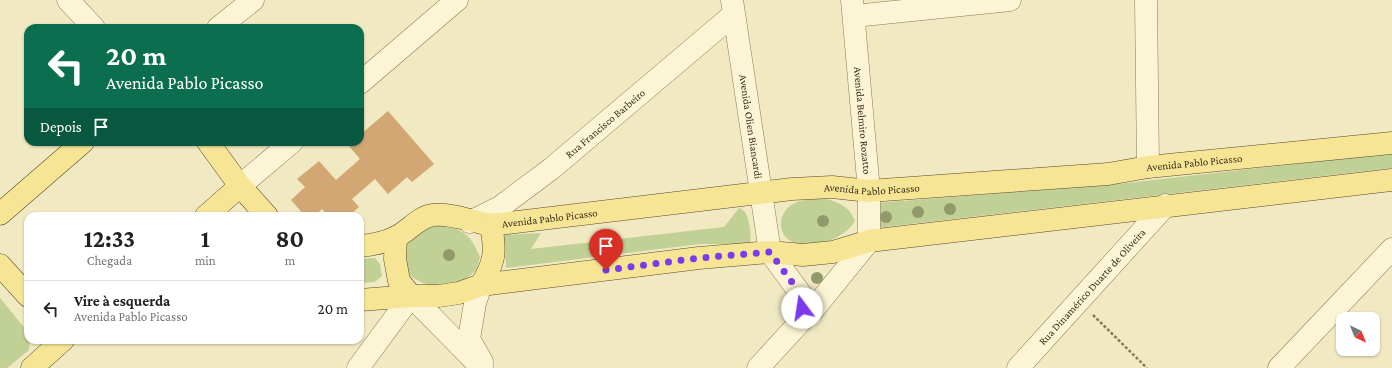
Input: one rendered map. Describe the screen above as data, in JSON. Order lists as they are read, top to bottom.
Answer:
{
  "streets": {
    "main road": ["Avenida Pablo Picasso"],
    "street": [
      "Avenida Belmiro Rozatto",
      "Rua Francisco Barbeiro",
      "Avenida Olien Biancardi",
      "Rua Dinamérico Duarte de Oliveira"
    ]
  },
  "crossings": [
    ["Avenida Belmiro Rozatto", "Avenida Pablo Picasso"],
    ["Rua Francisco Barbeiro", "Avenida Olien Biancardi"],
    ["Rua Francisco Barbeiro", "Avenida Pablo Picasso"],
    ["Avenida Olien Biancardi", "Avenida Pablo Picasso"]
  ],
  "north": "bottom right",
  "page": {
    "turn": ["20 m", "Avenida Pablo Picasso"],
    "then": "Depois",
    "eta": [
      "12:33",
      "Chegada",
      "1",
      "min",
      "80",
      "m"
    ],
    "list": [
      {
        "name": "Vire à esquerda",
        "note": "Avenida Pablo Picasso",
        "value": "20 m"
      }
    ]
  }
}
